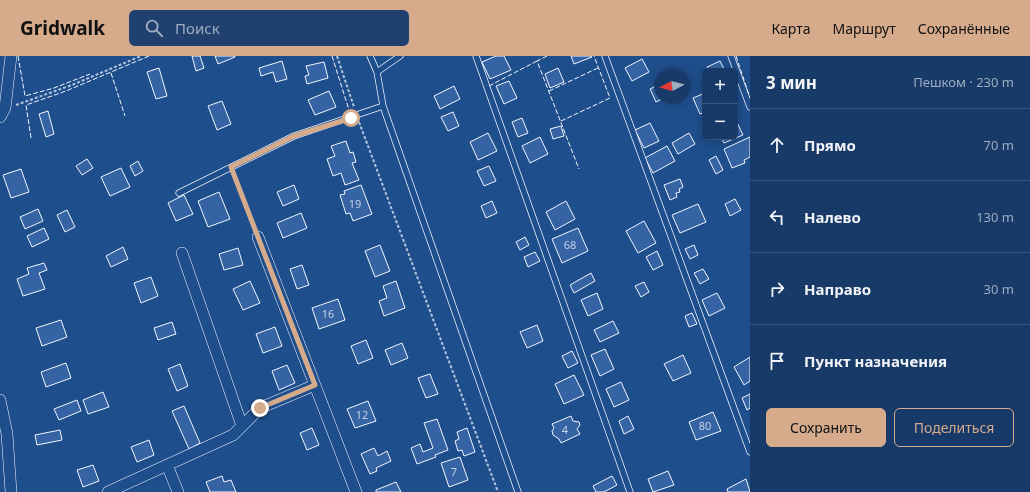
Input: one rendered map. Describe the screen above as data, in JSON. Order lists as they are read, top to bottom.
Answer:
{
  "house_numbers": [
    "19",
    "68",
    "16",
    "12",
    "80",
    "4",
    "7"
  ],
  "north": "left",
  "page": {
    "header": "Gridwalk",
    "search": "Поиск",
    "nav": ["Карта", "Маршрут", "Сохранённые"],
    "heading": ["3 мин", "Пешком · 230 m"],
    "map_buttons": ["+", "−"],
    "list": [
      ["Прямо", "70 m"],
      ["Налево", "130 m"],
      ["Направо", "30 m"],
      "Пункт назначения"
    ],
    "buttons": ["Сохранить", "Поделиться"]
  }
}
